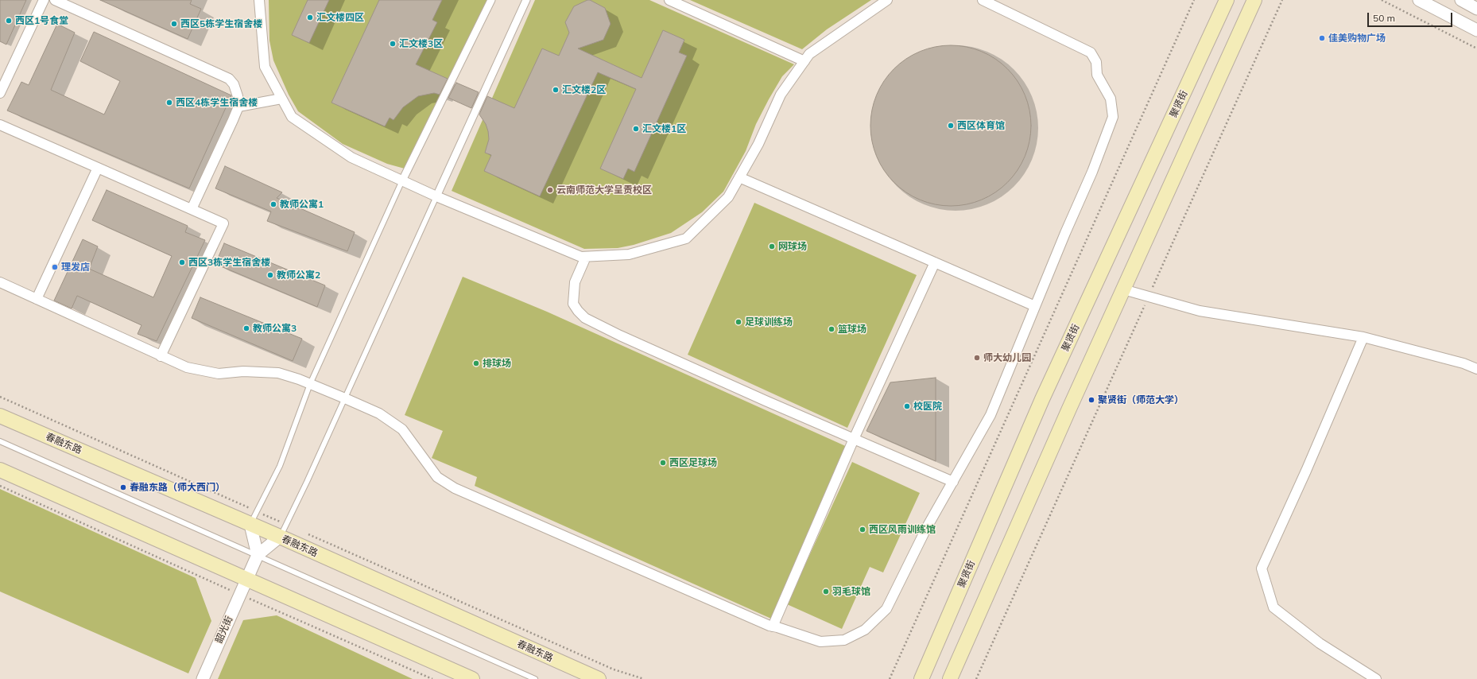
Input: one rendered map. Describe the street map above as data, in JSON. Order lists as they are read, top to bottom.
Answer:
{
  "streets": {
    "main road": ["聚贤街", "春融东路"],
    "street": ["韶光街"]
  },
  "places": [
    "汇文楼四区",
    "西区1号食堂",
    "西区5栋学生宿舍楼",
    "佳美购物广场",
    "汇文楼3区",
    "汇文楼2区",
    "西区4栋学生宿舍楼",
    "西区体育馆",
    "汇文楼1区",
    "云南师范大学呈贡校区",
    "教师公寓1",
    "网球场",
    "西区3栋学生宿舍楼",
    "理发店",
    "教师公寓2",
    "足球训练场",
    "教师公寓3",
    "篮球场",
    "师大幼儿园",
    "排球场",
    "聚贤街（师范大学）",
    "校医院",
    "西区足球场",
    "春融东路（师大西门）",
    "西区风雨训练馆",
    "羽毛球馆"
  ],
  "scale_bar": "50 m"
}
